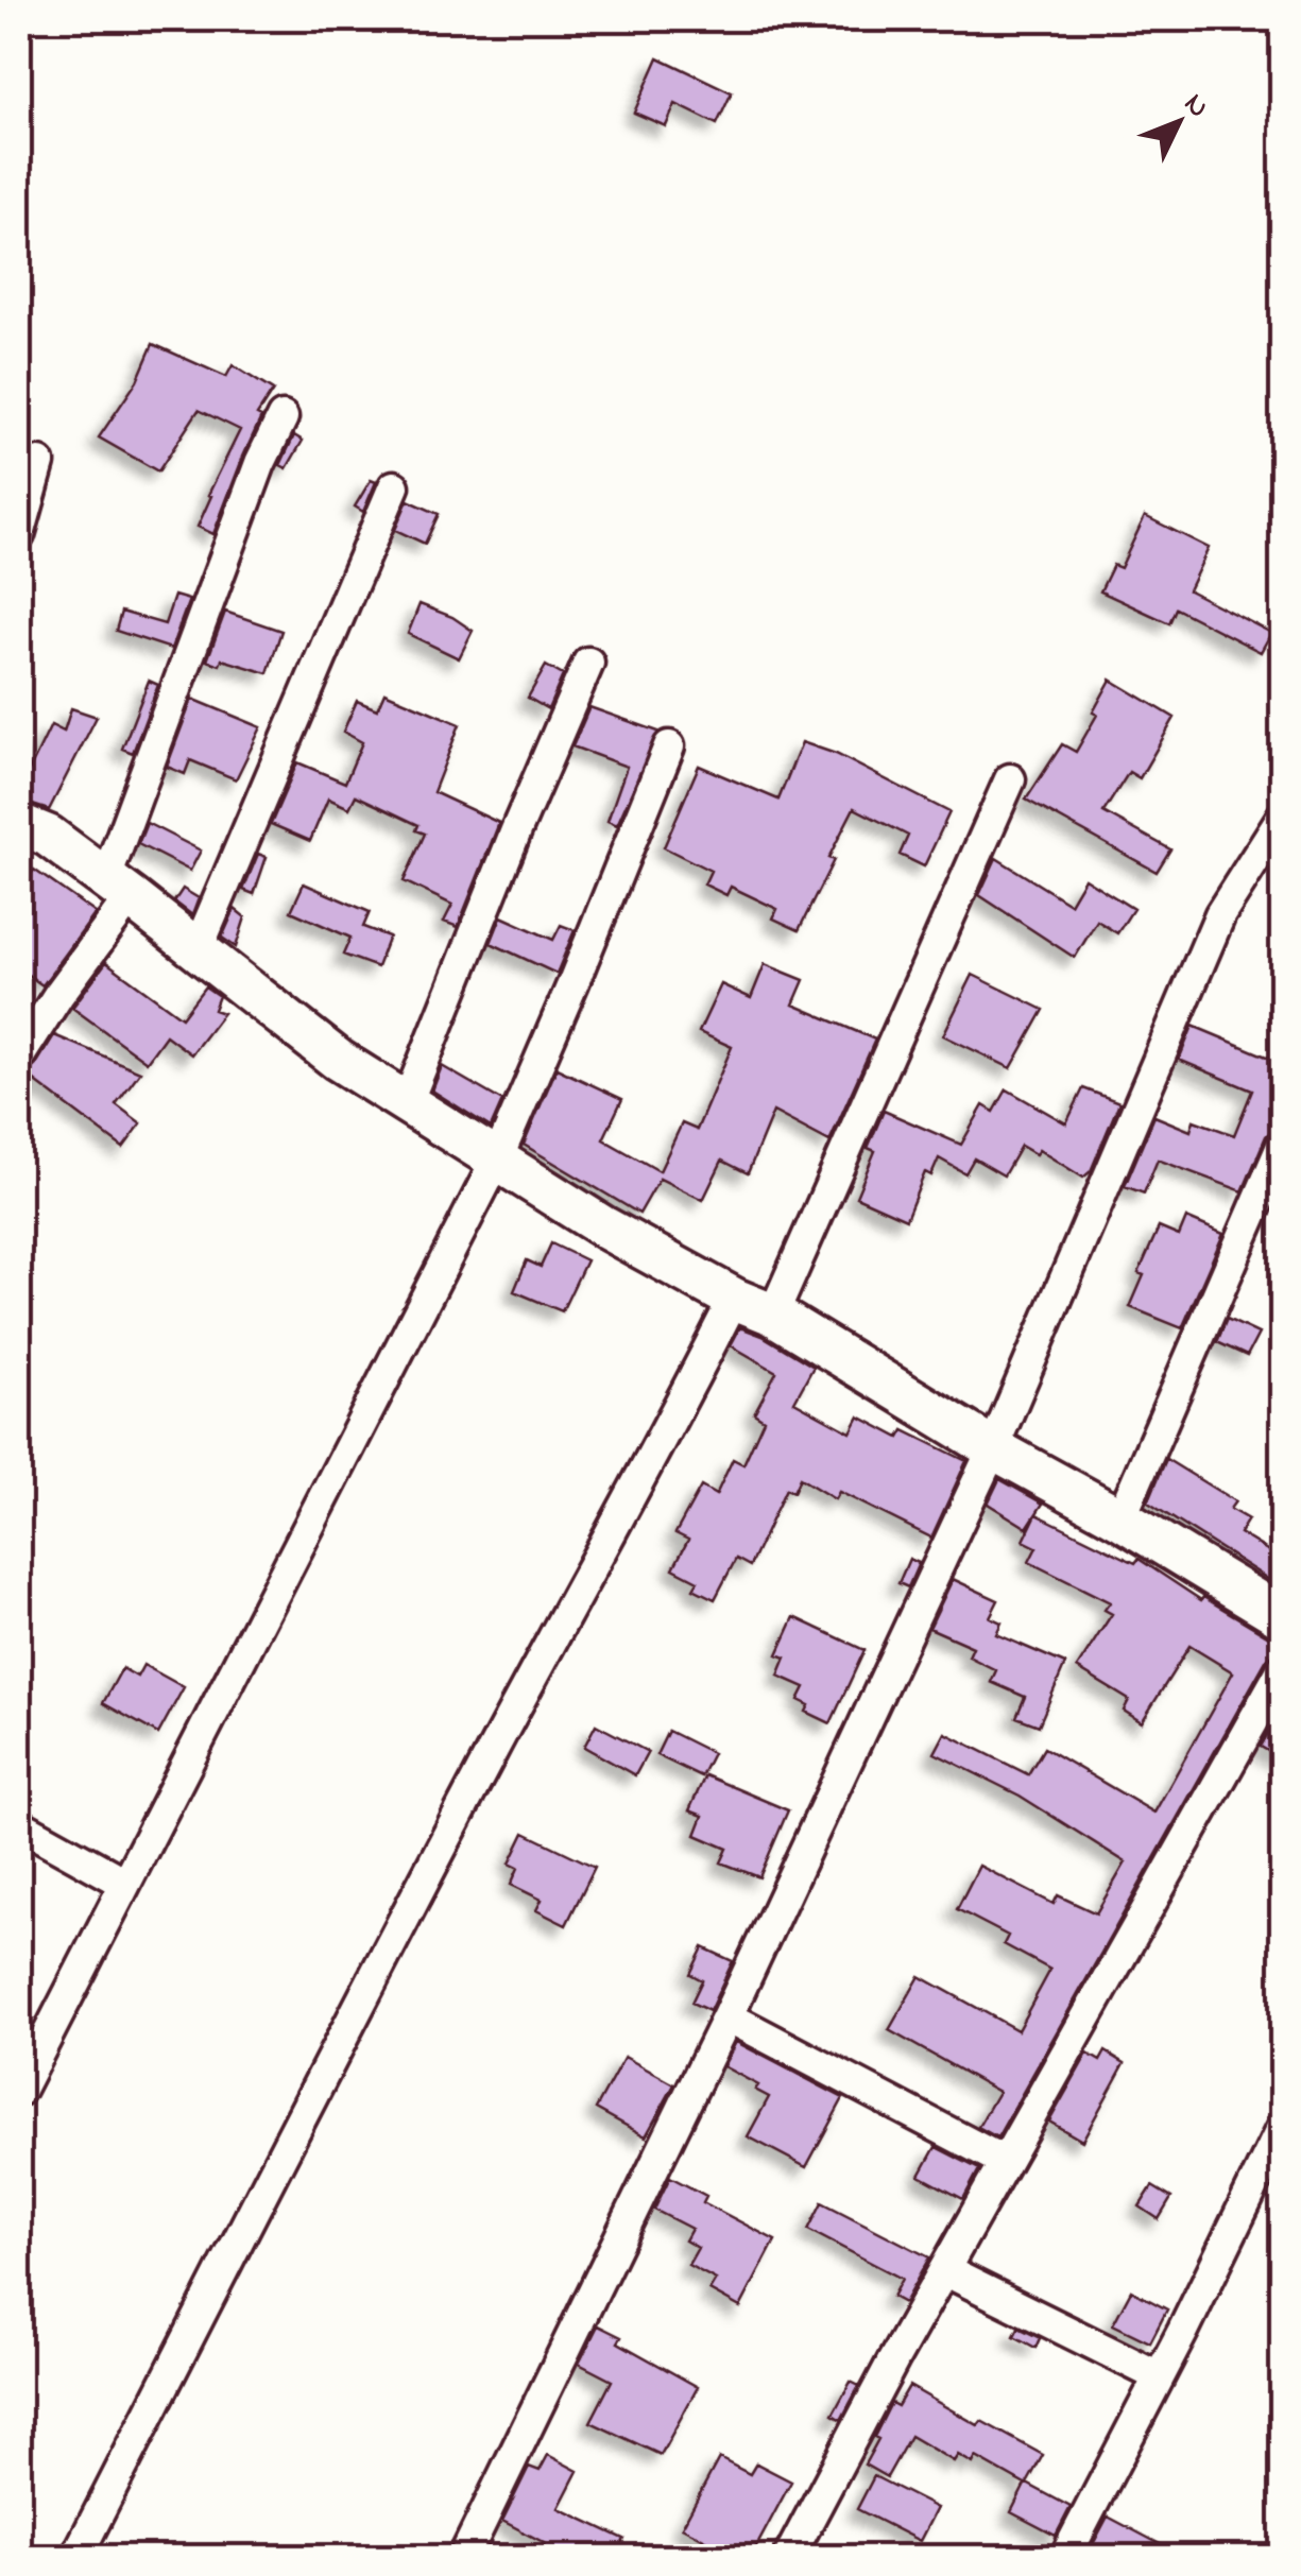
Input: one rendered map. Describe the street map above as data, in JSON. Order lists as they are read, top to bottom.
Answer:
{
  "north": "top right"
}
